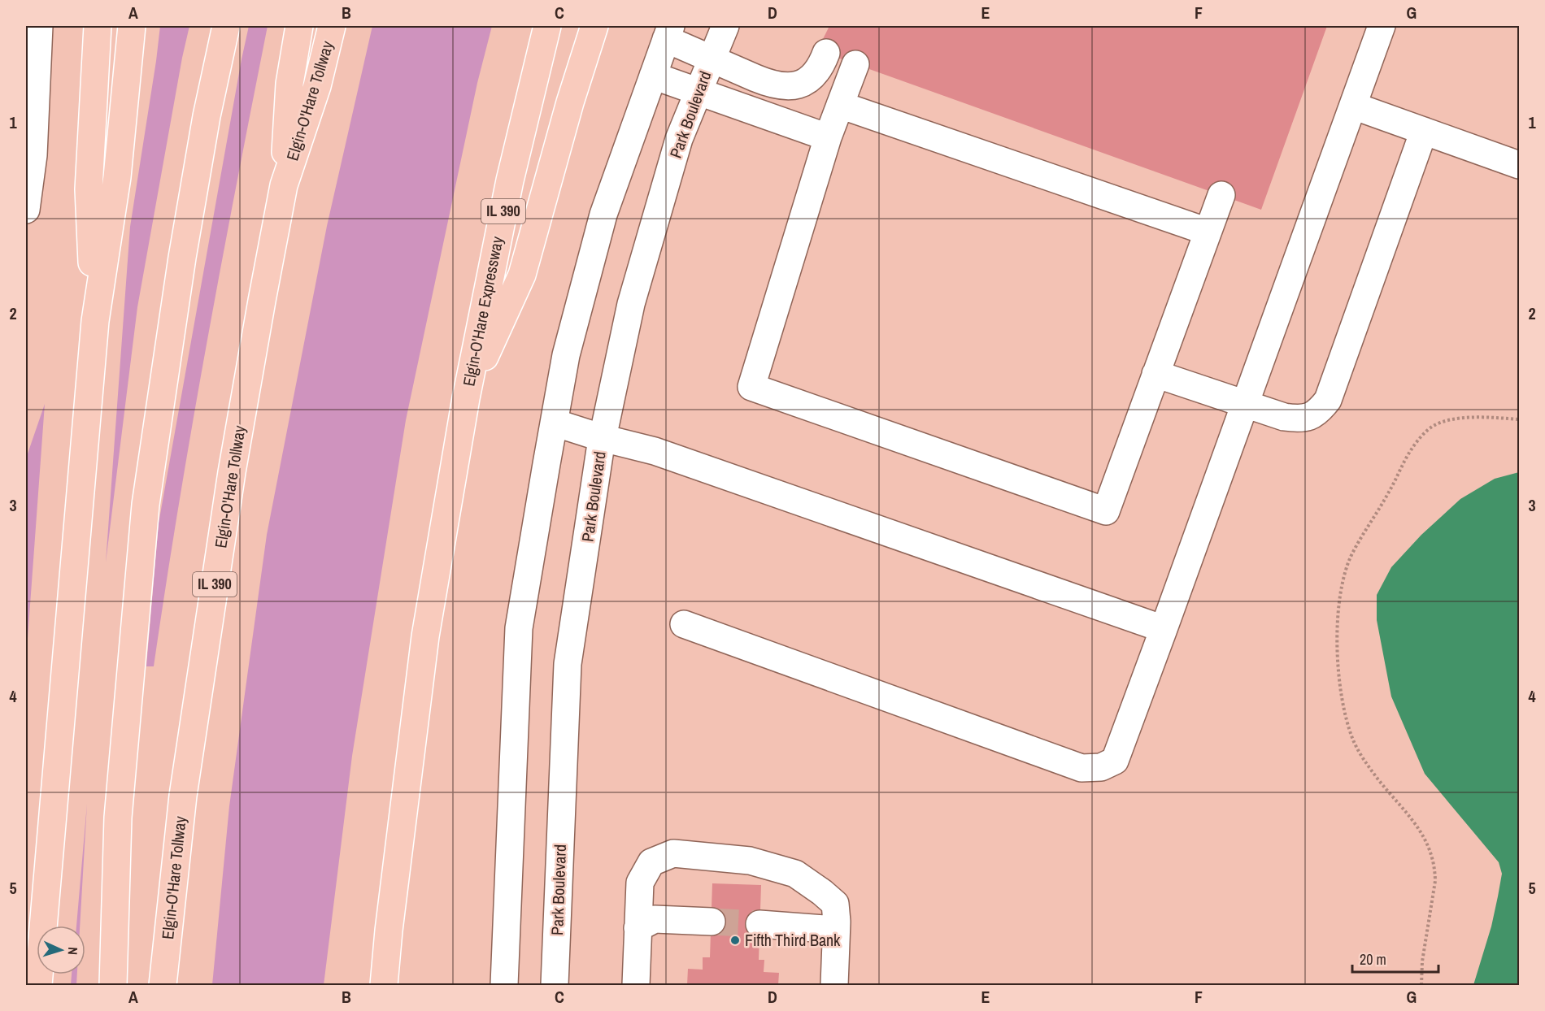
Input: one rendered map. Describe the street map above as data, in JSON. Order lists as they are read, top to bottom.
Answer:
{
  "streets": {
    "highway": ["Elgin-O'Hare Tollway", "IL 390", "Elgin-O'Hare Expressway"],
    "street": ["Park Boulevard"]
  },
  "crossings": [
    ["IL 390", "Elgin-O'Hare Expressway"]
  ],
  "places": ["Fifth Third Bank"],
  "scale_bar": "20 m",
  "north": "right",
  "grid": {
    "columns": [
      "A",
      "B",
      "C",
      "D",
      "E",
      "F",
      "G"
    ],
    "rows": [
      "1",
      "2",
      "3",
      "4",
      "5"
    ]
  }
}
